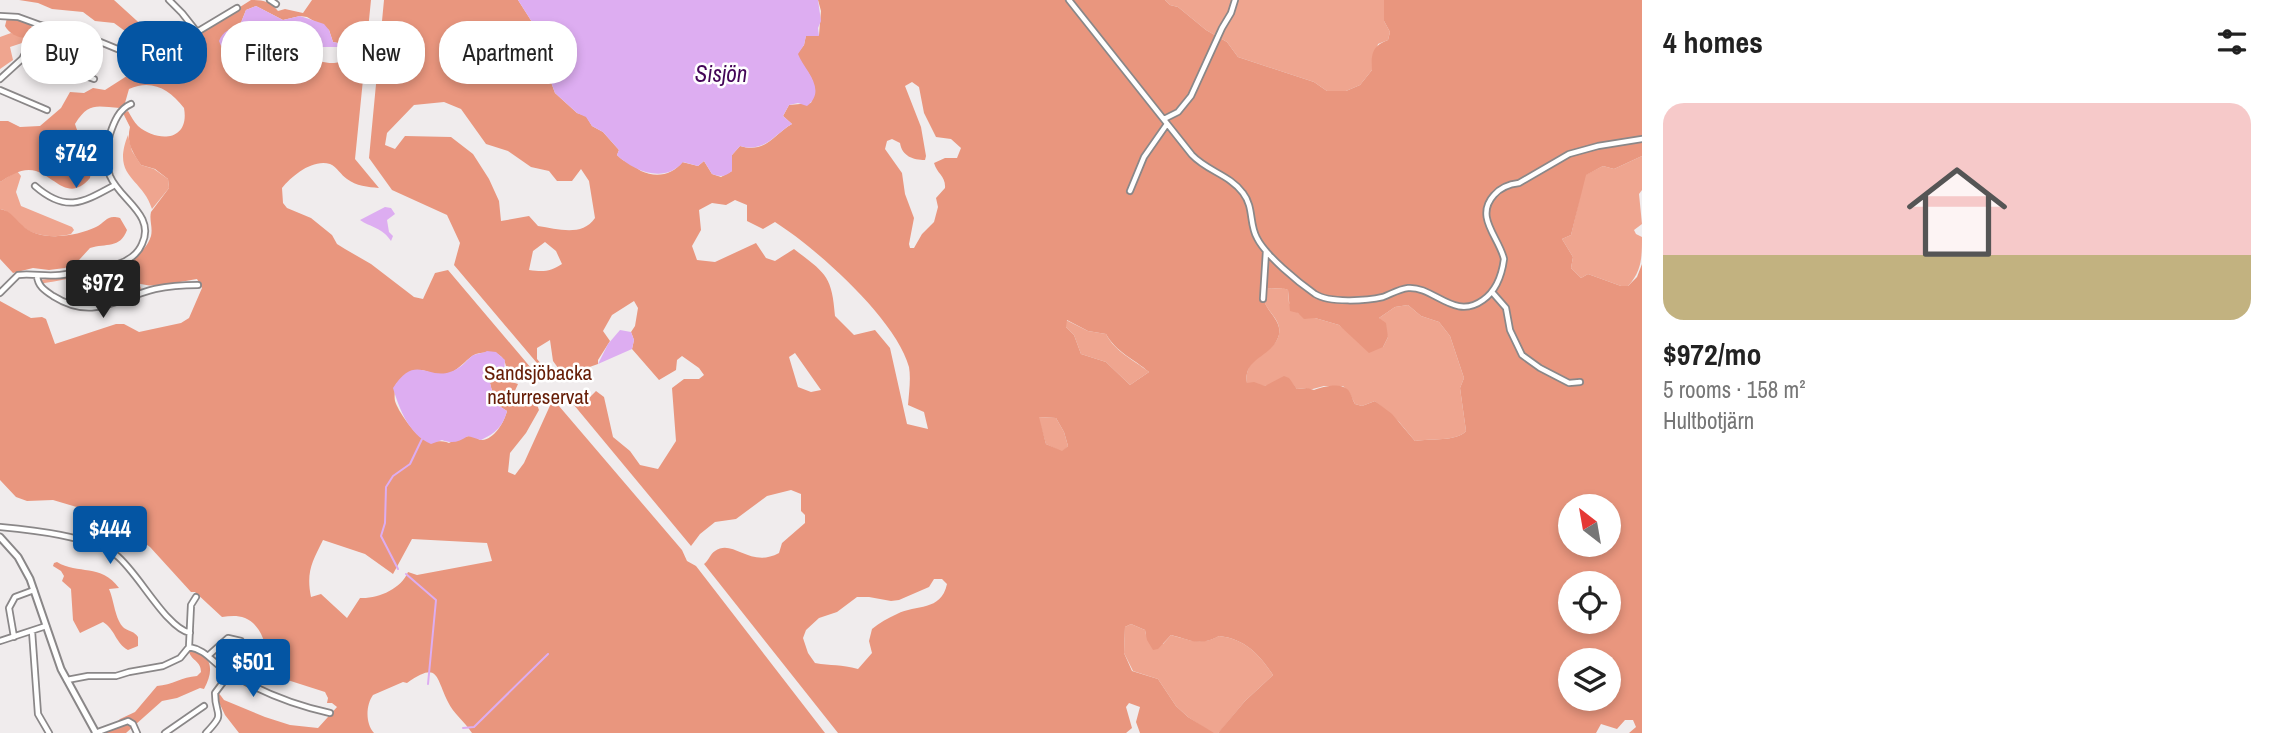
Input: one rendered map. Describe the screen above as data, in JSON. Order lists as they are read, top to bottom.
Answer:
{
  "water": ["Sisjön"],
  "parks": ["Sandsjöbacka naturreservat"],
  "north": "top left",
  "page": {
    "heading": "4 homes",
    "chip": [
      "Buy",
      "Rent",
      "Filters",
      "New",
      "Apartment"
    ],
    "list": [
      {
        "name": "$972/mo",
        "note": "5 rooms · 158 m² · Hultbotjärn"
      }
    ],
    "price": [
      "$742",
      "$972",
      "$444",
      "$501"
    ]
  }
}
